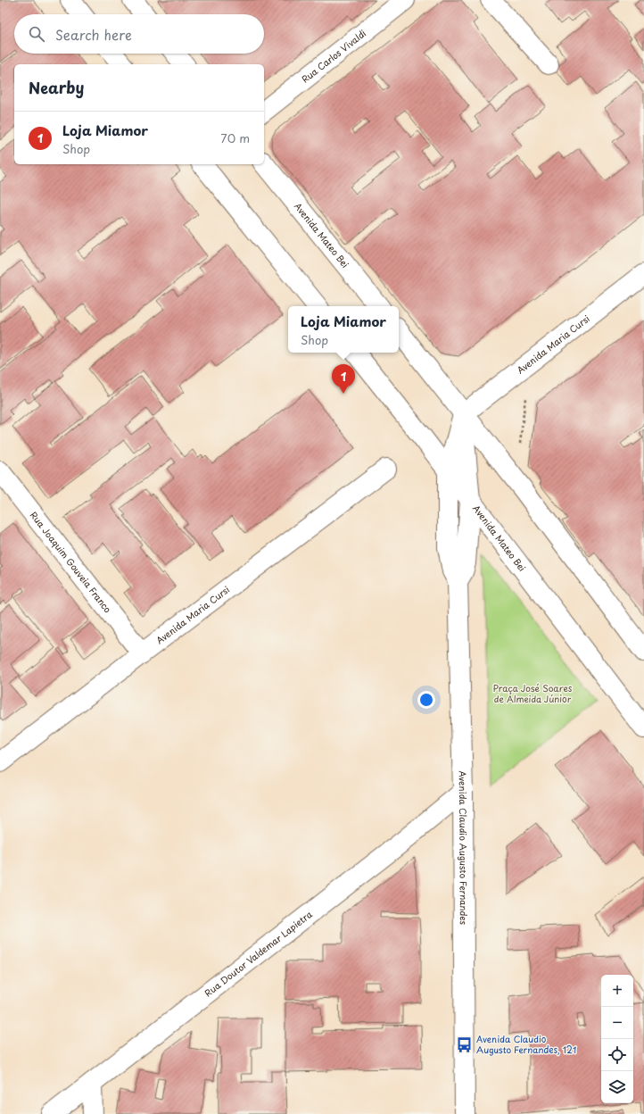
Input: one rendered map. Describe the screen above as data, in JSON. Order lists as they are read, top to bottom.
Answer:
{
  "streets": {
    "street": [
      "Rua Carlos Vivaldi",
      "Avenida Mateo Bei",
      "Avenida Maria Cursi",
      "Rua Joaquim Gouveia Franco",
      "Avenida Claudio Augusto Fernandes",
      "Rua Doutor Valdemar Lapietra"
    ]
  },
  "crossings": [
    ["Avenida Mateo Bei", "Avenida Claudio Augusto Fernandes"],
    ["Avenida Maria Cursi", "Rua Joaquim Gouveia Franco"],
    ["Avenida Maria Cursi", "Avenida Claudio Augusto Fernandes"],
    ["Avenida Claudio Augusto Fernandes", "Rua Doutor Valdemar Lapietra"]
  ],
  "parks": ["Praça José Soares de Almeida Júnior"],
  "places": {
    "bus stop": ["Avenida Claudio Augusto Fernandes, 121"]
  },
  "page": {
    "search": "Search here",
    "heading": "Nearby",
    "list": [
      {
        "mark": "1",
        "name": "Loja Miamor",
        "note": "Shop",
        "value": "70 m"
      }
    ],
    "popup": ["Loja Miamor", "Shop"],
    "pins": "1",
    "map_buttons": ["+", "−"]
  }
}
